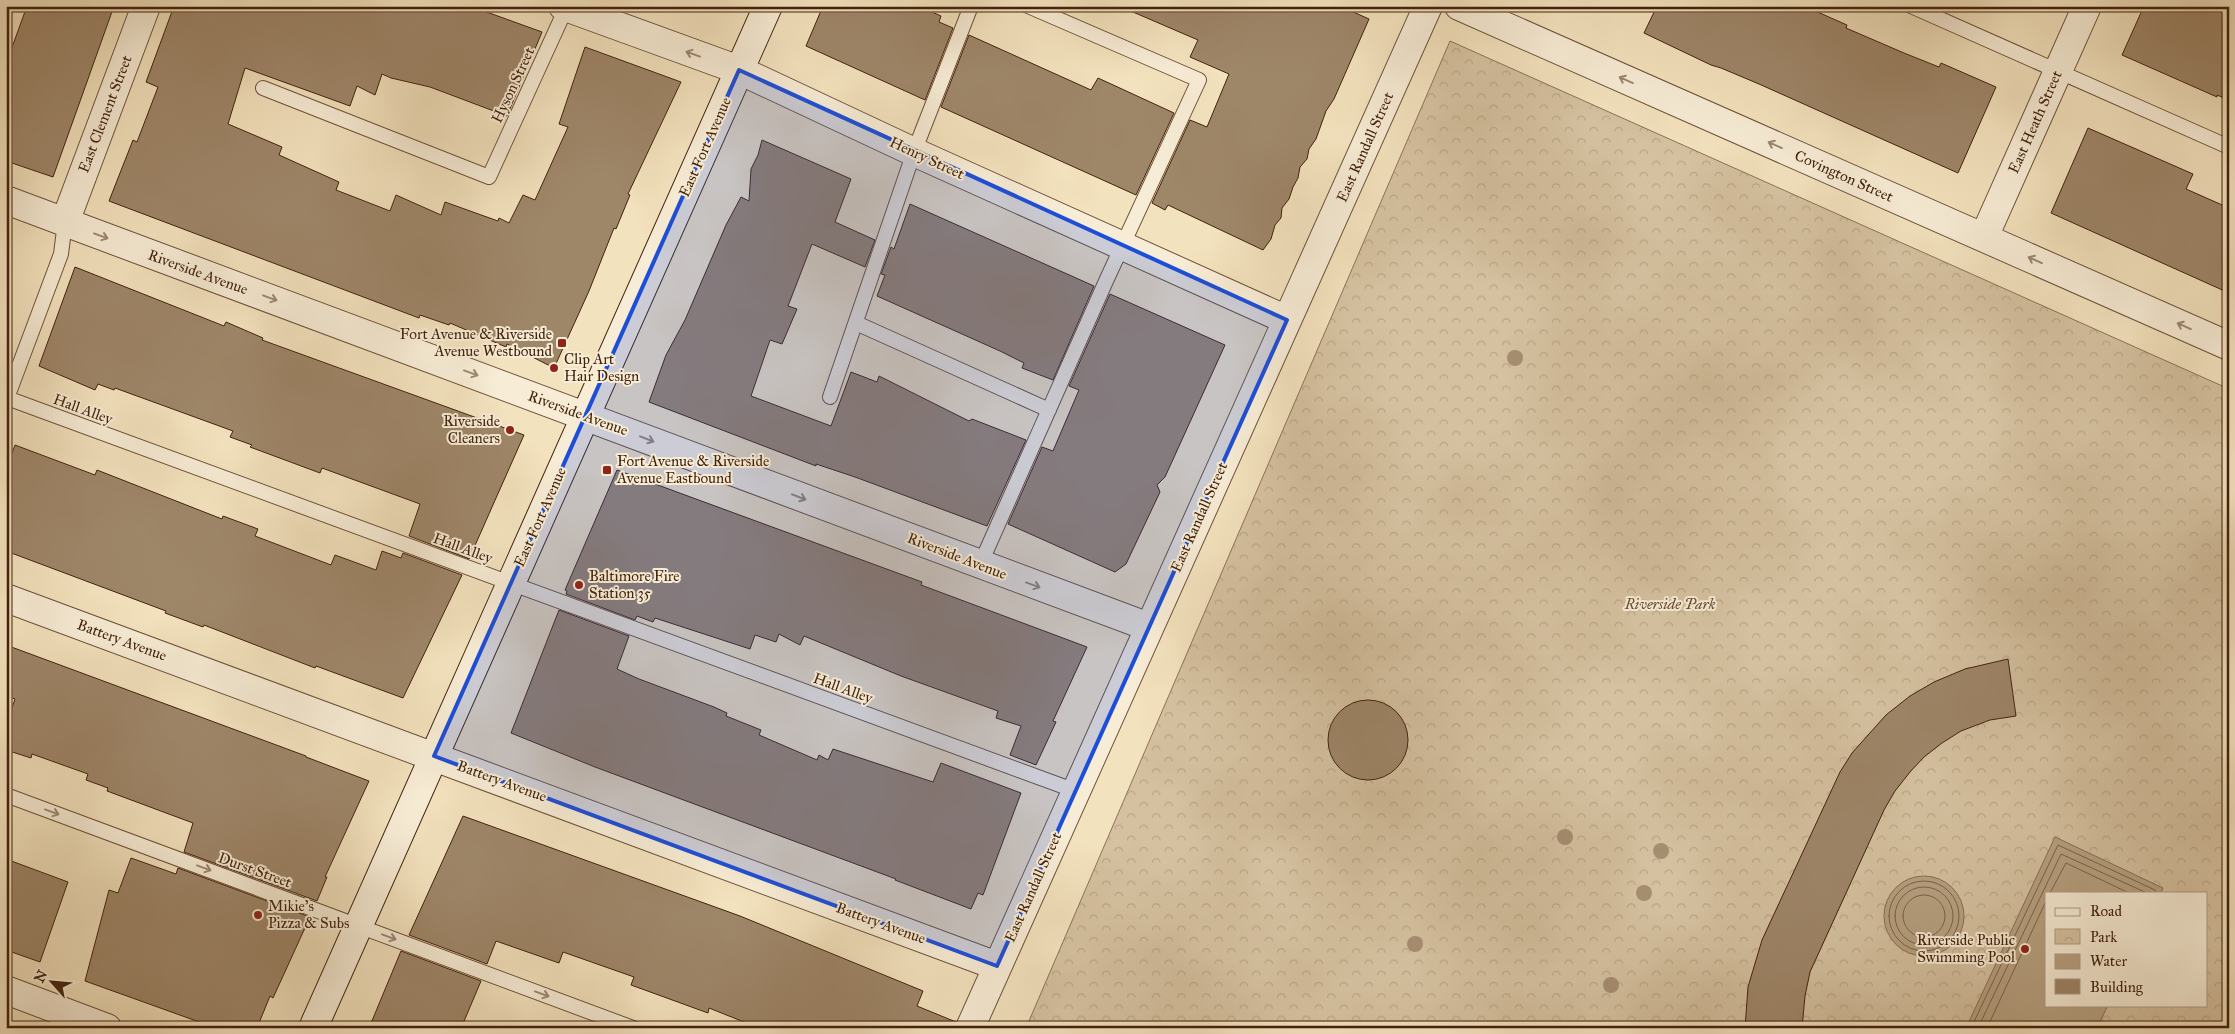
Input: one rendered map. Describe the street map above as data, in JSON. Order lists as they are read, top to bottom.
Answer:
{
  "streets": {
    "street": [
      "East Clement Street",
      "East Heath Street",
      "East Fort Avenue",
      "East Randall Street",
      "Henry Street",
      "Covington Street",
      "Riverside Avenue",
      "Battery Avenue"
    ],
    "lane": ["Hyson Street", "Hall Alley", "Durst Street"]
  },
  "crossings": [
    ["Hyson Street", "Henry Street"],
    ["East Clement Street", "Riverside Avenue"],
    ["East Heath Street", "Covington Street"],
    ["East Fort Avenue", "Henry Street"],
    ["East Fort Avenue", "Riverside Avenue"],
    ["East Fort Avenue", "Hall Alley"],
    ["East Fort Avenue", "Battery Avenue"],
    ["East Fort Avenue", "Durst Street"],
    ["East Randall Street", "Henry Street"],
    ["East Randall Street", "Riverside Avenue"],
    ["East Randall Street", "Hall Alley"],
    ["East Randall Street", "Battery Avenue"]
  ],
  "one_way": ["Covington Street", "Riverside Avenue", "Durst Street"],
  "parks": ["Riverside Park"],
  "places": {
    "transit": ["Fort Avenue & Riverside Avenue Westbound", "Fort Avenue & Riverside Avenue Eastbound"],
    "other": [
      "Clip Art Hair Design",
      "Riverside Cleaners",
      "Baltimore Fire Station 35",
      "Mikie's Pizza & Subs",
      "Riverside Public Swimming Pool"
    ]
  },
  "legend": [
    "Road",
    "Park",
    "Water",
    "Building"
  ],
  "north": "top left"
}
